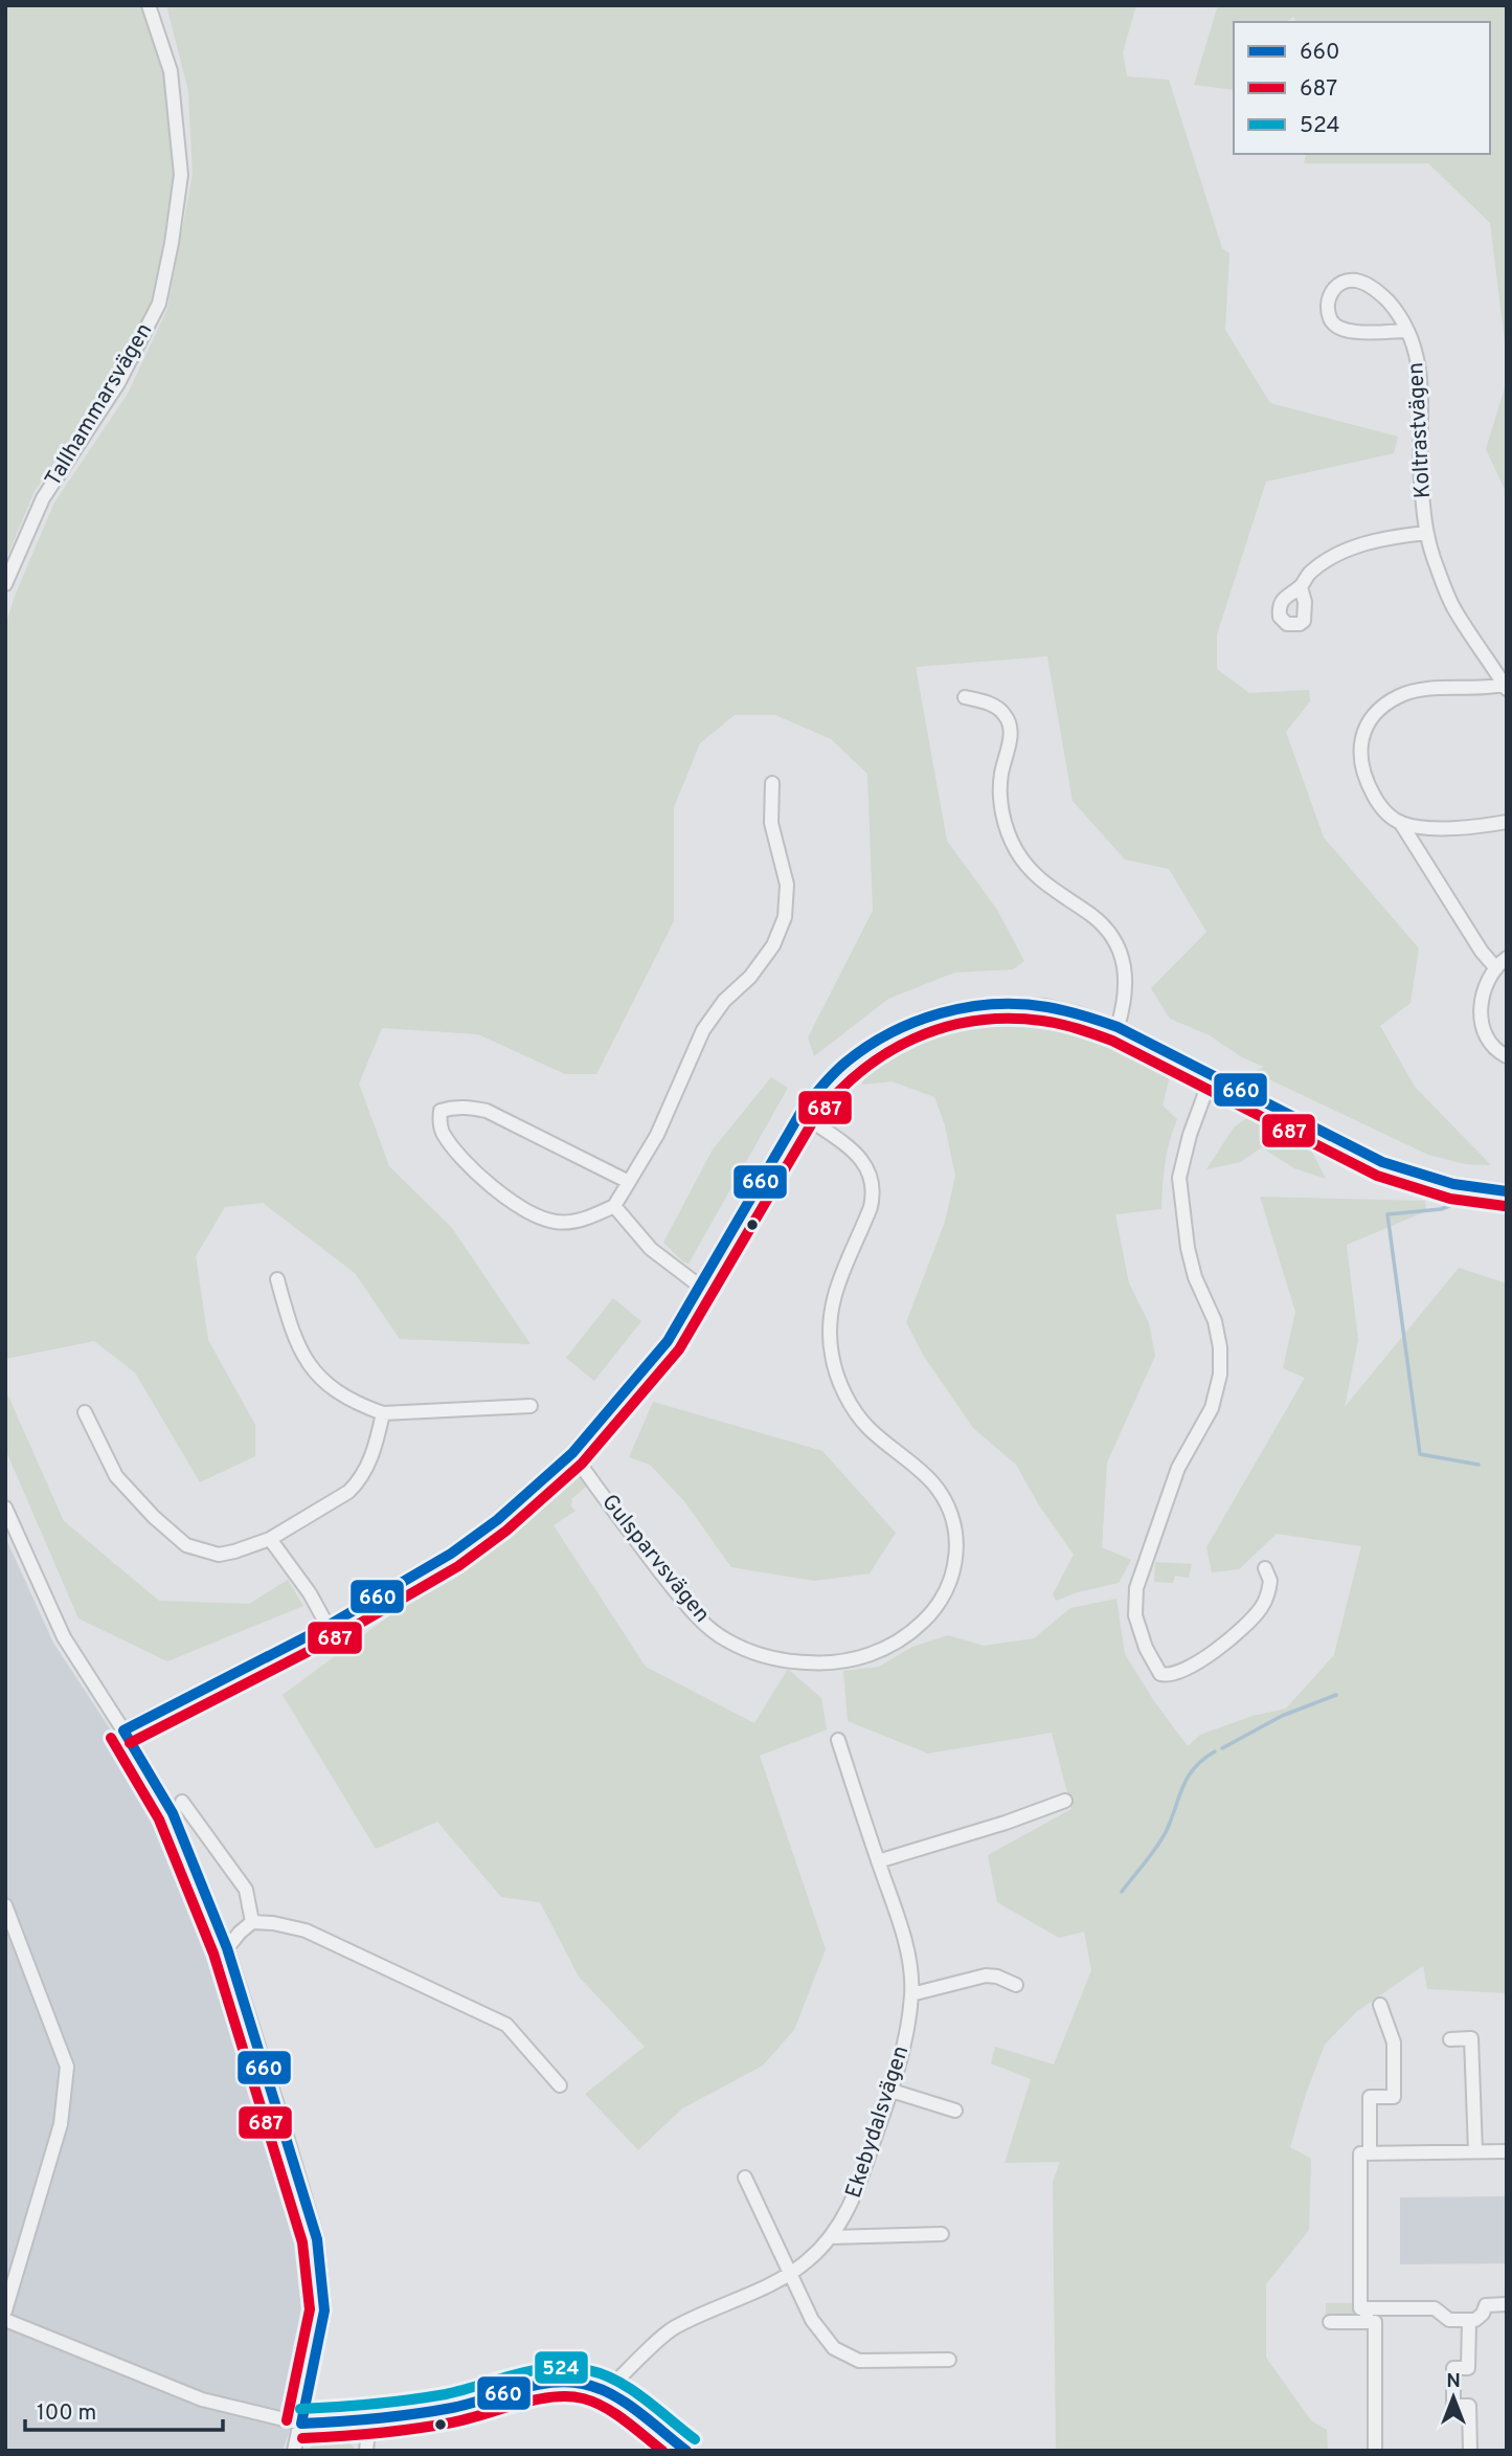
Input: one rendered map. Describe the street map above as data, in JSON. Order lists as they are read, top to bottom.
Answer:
{
  "streets": {
    "street": [
      "Tallhammarsvägen",
      "Koltrastvägen",
      "Gulsparvsvägen",
      "Ekebydalsvägen"
    ]
  },
  "lines": ["transit line 660", "transit line 687", "transit line 524"],
  "legend": ["660", "687", "524"],
  "scale_bar": "100 m",
  "north": "top"
}
